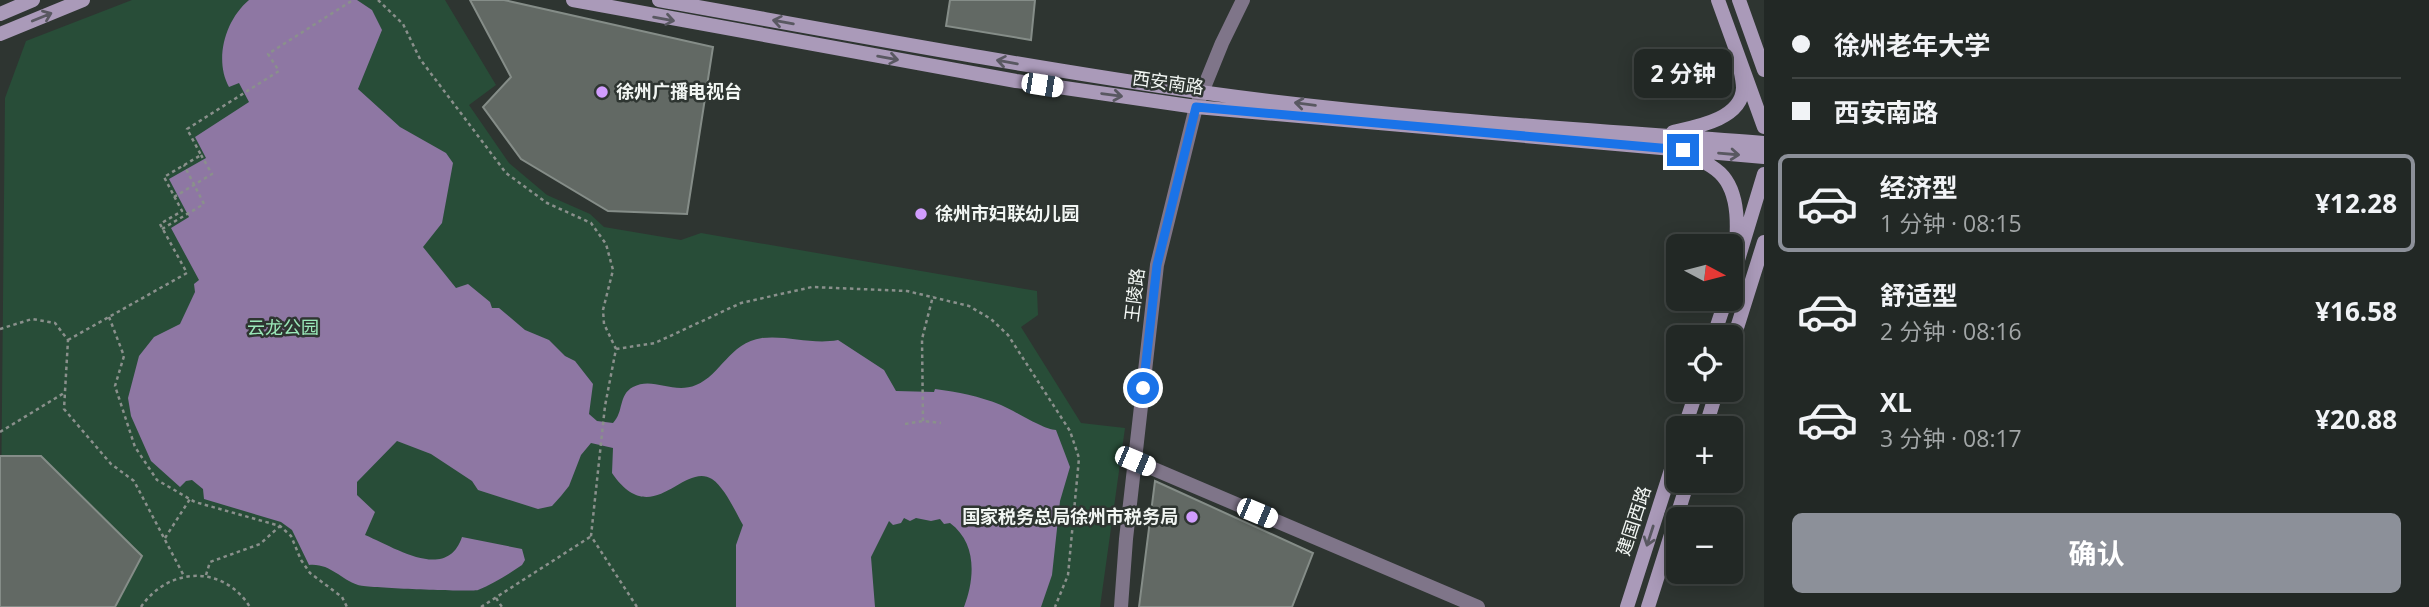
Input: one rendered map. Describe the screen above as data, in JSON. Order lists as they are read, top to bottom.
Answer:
{
  "streets": {
    "main road": ["西安南路", "建国西路"],
    "street": ["王陵路"]
  },
  "crossings": [
    ["西安南路", "王陵路"]
  ],
  "parks": ["云龙公园"],
  "places": ["徐州广播电视台", "徐州市妇联幼儿园", "国家税务总局徐州市税务局"],
  "north": "right",
  "page": {
    "banner": ["徐州老年大学", "西安南路"],
    "bubble": "2 分钟",
    "list": [
      {
        "name": "经济型",
        "note": "1 分钟 · 08:15",
        "value": "¥12.28"
      },
      {
        "name": "舒适型",
        "note": "2 分钟 · 08:16",
        "value": "¥16.58"
      },
      {
        "name": "XL",
        "note": "3 分钟 · 08:17",
        "value": "¥20.88"
      }
    ],
    "map_buttons": ["+", "−"],
    "buttons": "确认"
  }
}
